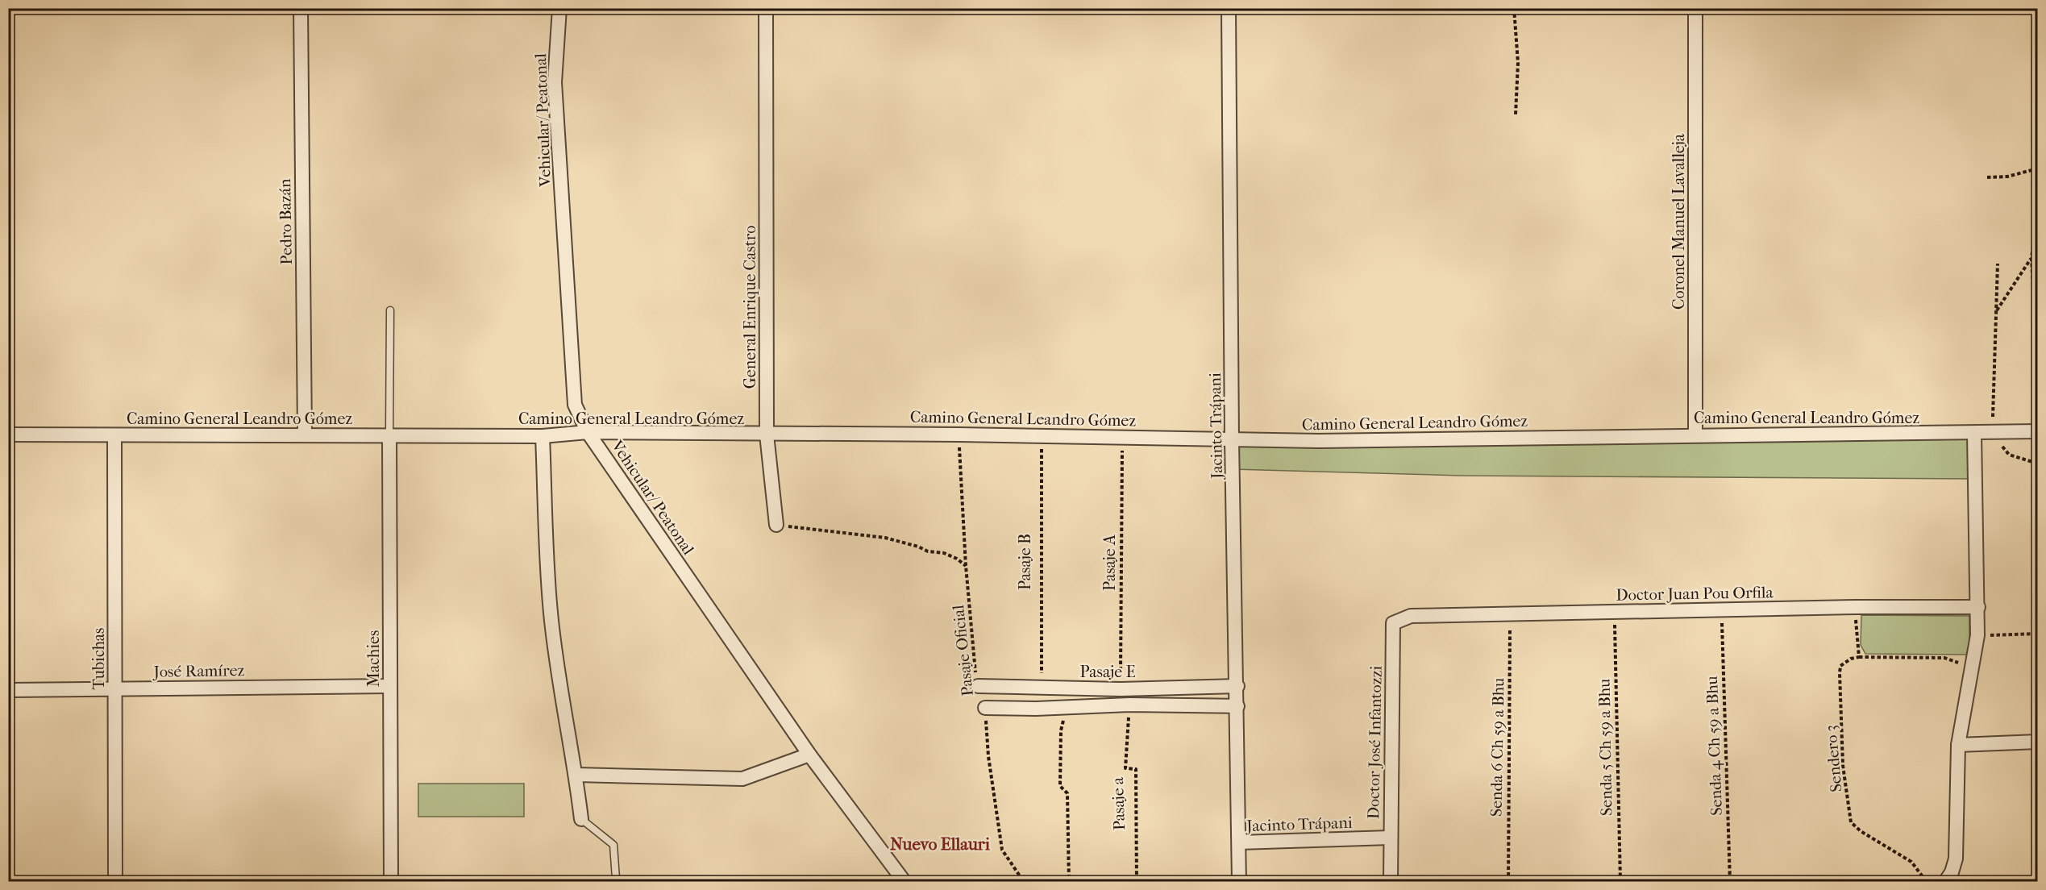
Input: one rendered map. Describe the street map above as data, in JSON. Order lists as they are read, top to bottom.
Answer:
{
  "streets": {
    "street": [
      "Vehicular/ Peatonal",
      "Pedro Bazán",
      "Coronel Manuel Lavalleja",
      "General Enrique Castro",
      "Camino General Leandro Gómez",
      "Jacinto Trápani",
      "Doctor Juan Pou Orfila",
      "Tubichas",
      "Machies",
      "José Ramírez",
      "Pasaje E",
      "Doctor José Infantozzi"
    ],
    "path": [
      "Pasaje B",
      "Pasaje A",
      "Pasaje Oficial",
      "Senda 4 Ch 59 a Bhu",
      "Senda 6 Ch 59 a Bhu",
      "Senda 5 Ch 59 a Bhu",
      "Sendero 3",
      "Pasaje a"
    ]
  },
  "crossings": [
    ["Vehicular/ Peatonal", "Camino General Leandro Gómez"],
    ["Pedro Bazán", "Camino General Leandro Gómez"],
    ["Coronel Manuel Lavalleja", "Camino General Leandro Gómez"],
    ["General Enrique Castro", "Camino General Leandro Gómez"],
    ["Camino General Leandro Gómez", "Jacinto Trápani"],
    ["Camino General Leandro Gómez", "Pasaje B"],
    ["Camino General Leandro Gómez", "Pasaje A"],
    ["Camino General Leandro Gómez", "Pasaje Oficial"],
    ["Camino General Leandro Gómez", "Tubichas"],
    ["Camino General Leandro Gómez", "Machies"],
    ["Jacinto Trápani", "Pasaje E"],
    ["Jacinto Trápani", "Doctor José Infantozzi"],
    ["Pasaje B", "Pasaje E"],
    ["Pasaje A", "Pasaje E"],
    ["Doctor Juan Pou Orfila", "Doctor José Infantozzi"],
    ["Doctor Juan Pou Orfila", "Senda 4 Ch 59 a Bhu"],
    ["Doctor Juan Pou Orfila", "Senda 6 Ch 59 a Bhu"],
    ["Doctor Juan Pou Orfila", "Senda 5 Ch 59 a Bhu"],
    ["Pasaje Oficial", "Pasaje E"],
    ["Tubichas", "José Ramírez"],
    ["Machies", "José Ramírez"],
    ["Pasaje E", "Pasaje a"]
  ],
  "districts": ["Nuevo Ellauri"]
}
